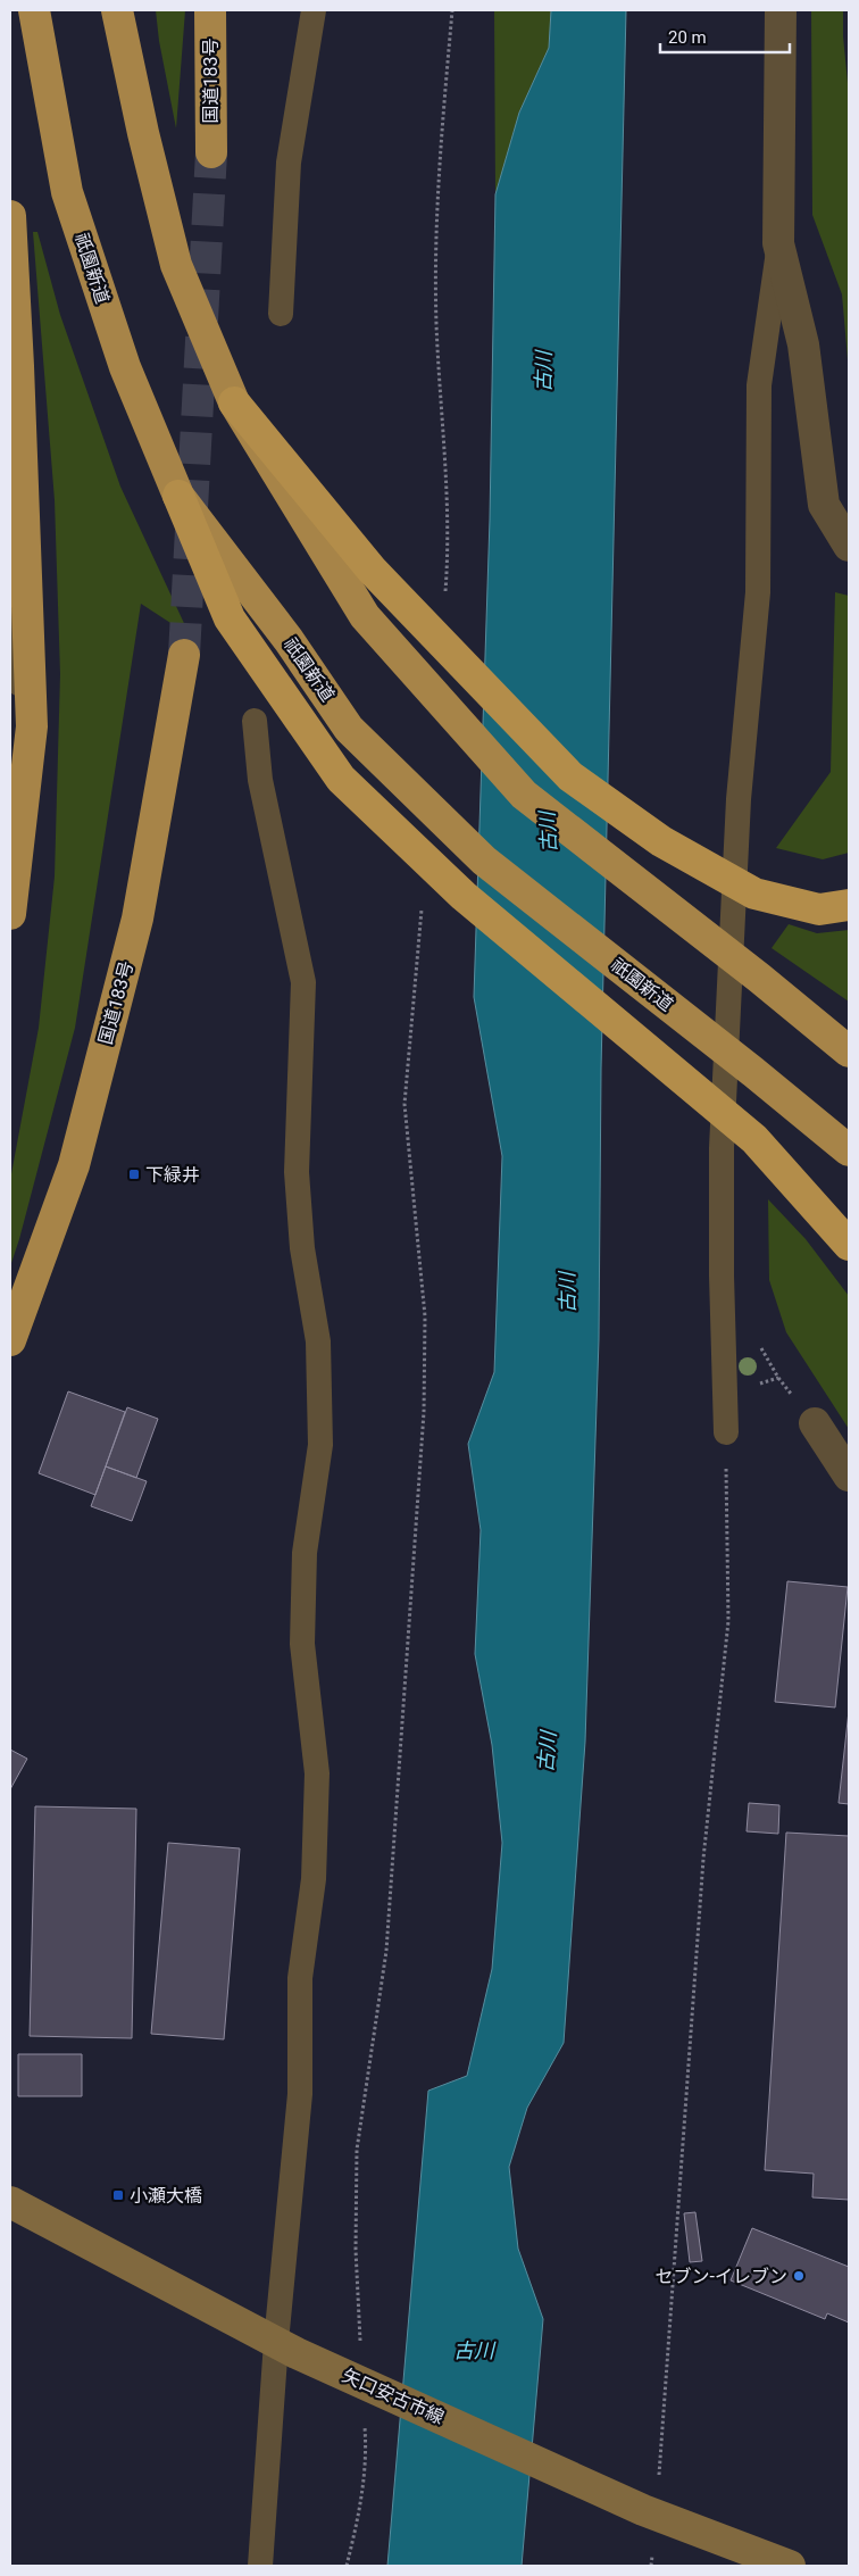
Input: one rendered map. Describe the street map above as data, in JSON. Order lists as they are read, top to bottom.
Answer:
{
  "streets": {
    "highway": ["国道183号", "祇園新道"],
    "main road": ["矢口安古市線"]
  },
  "water": ["古川"],
  "places": {
    "transit": ["下緑井", "小瀬大橋"],
    "other": ["セブン-イレブン"]
  },
  "scale_bar": "20 m"
}
